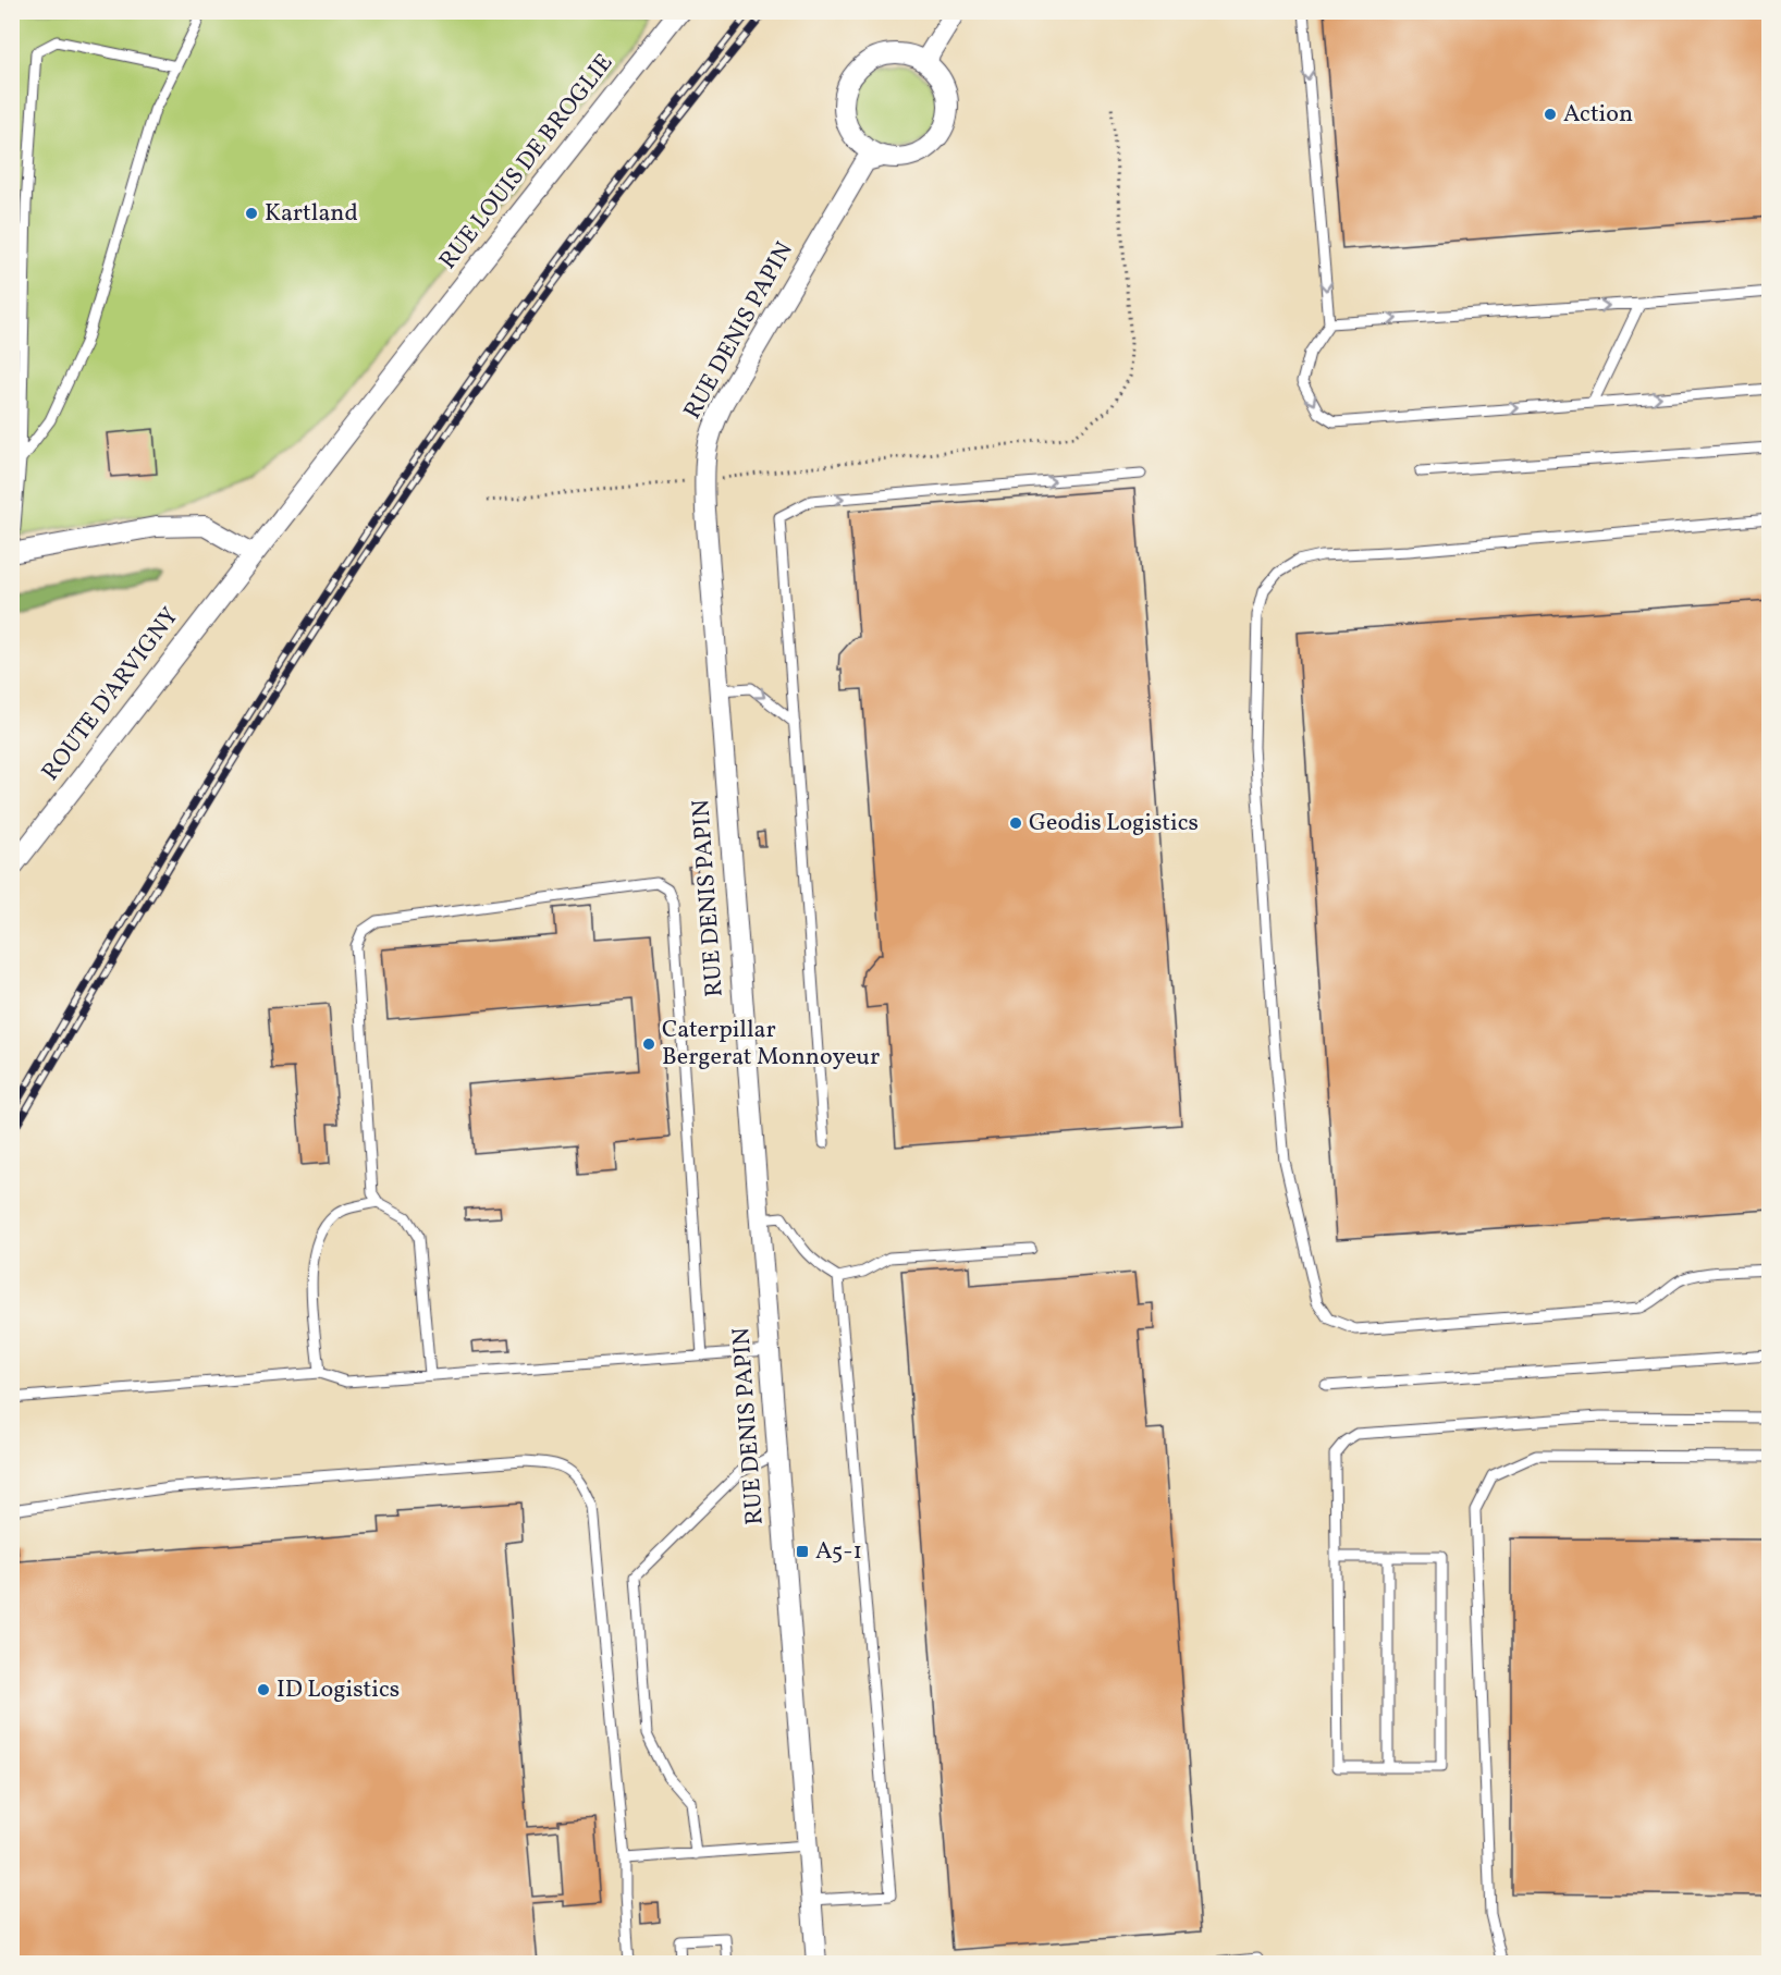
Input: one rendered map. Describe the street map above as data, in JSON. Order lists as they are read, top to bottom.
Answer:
{
  "streets": {
    "street": ["RUE LOUIS DE BROGLIE", "RUE DENIS PAPIN", "ROUTE D'ARVIGNY"]
  },
  "crossings": [
    ["RUE LOUIS DE BROGLIE", "ROUTE D'ARVIGNY"]
  ],
  "places": {
    "other": [
      "Action",
      "Kartland",
      "Geodis Logistics",
      "Caterpillar Bergerat Monnoyeur",
      "ID Logistics"
    ],
    "transit": ["A5-1"]
  }
}
